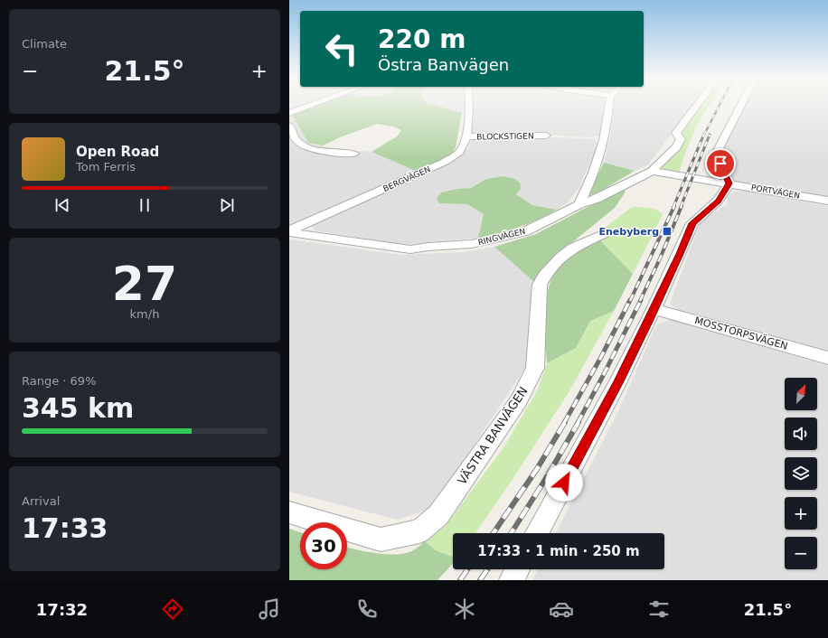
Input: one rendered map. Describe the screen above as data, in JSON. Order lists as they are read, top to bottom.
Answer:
{
  "streets": {
    "street": [
      "BLOCKSTIGEN",
      "BERGVÄGEN",
      "PORTVÄGEN",
      "RINGVÄGEN",
      "MOSSTORPSVÄGEN",
      "VÄSTRA BANVÄGEN"
    ]
  },
  "crossings": [
    ["BLOCKSTIGEN", "BERGVÄGEN"],
    ["BERGVÄGEN", "RINGVÄGEN"]
  ],
  "places": {
    "transit": ["Enebyberg"]
  },
  "north": "top right",
  "page": {
    "tile": [
      "Climate",
      ["27", "km/h"],
      ["Range · 69%", "345 km"],
      ["Arrival", "17:33"]
    ],
    "turn": ["220 m", "Östra Banvägen"],
    "heat": ["−", "21.5°", "+"],
    "song": ["Open Road", "Tom Ferris"],
    "map_buttons": ["+", "−"],
    "limit": "30",
    "trip": "17:33 · 1 min · 250 m",
    "tabs": ["17:32", "21.5°"]
  }
}
